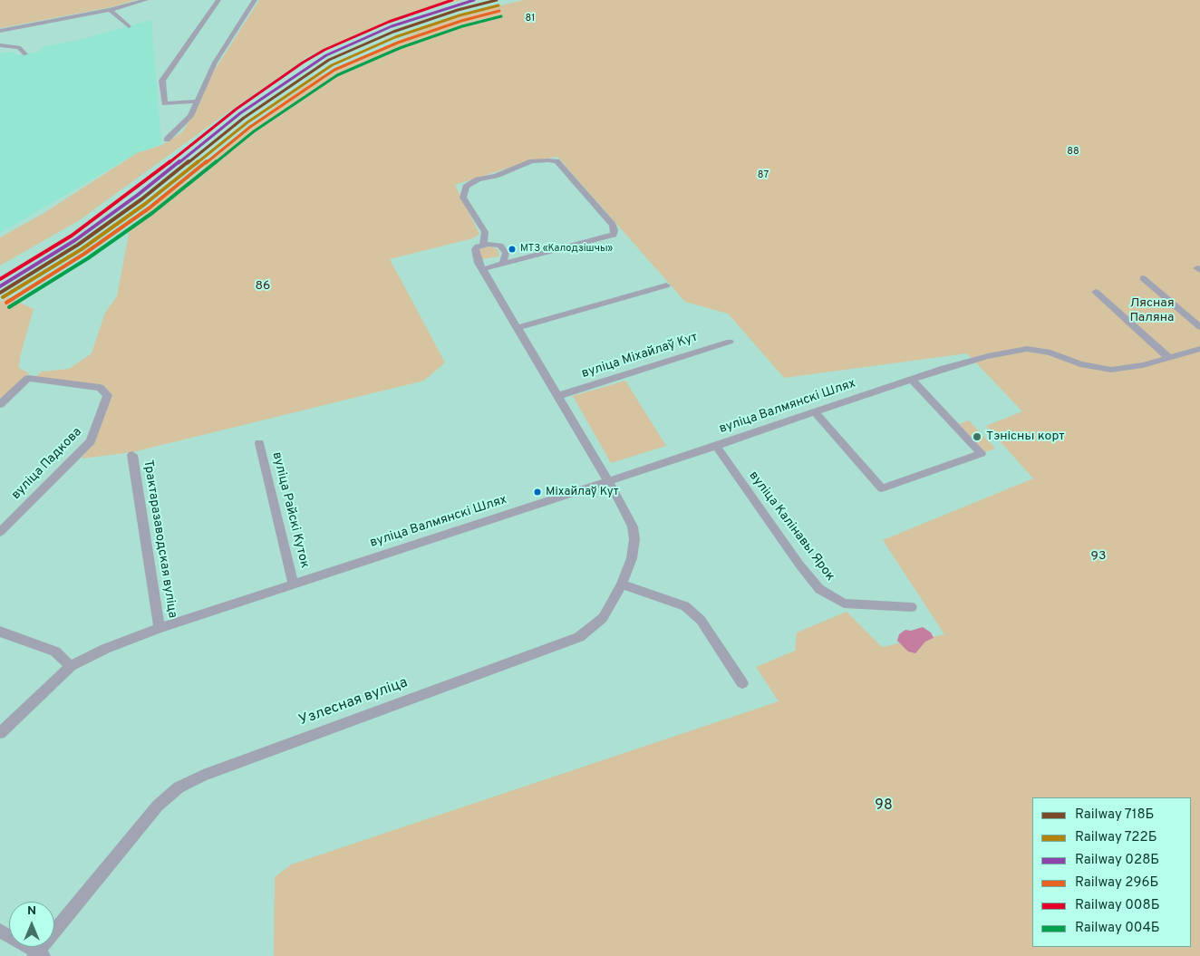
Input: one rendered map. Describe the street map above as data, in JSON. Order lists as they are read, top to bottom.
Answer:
{
  "streets": {
    "street": [
      "вуліца Міхайлаў Кут",
      "вуліца Валмянскі Шлях",
      "вуліца Падкова",
      "вуліца Райскі Куток",
      "вуліца Калінавы Ярок",
      "Трактаразаводская вуліца",
      "Узлесная вуліца"
    ]
  },
  "crossings": [
    ["вуліца Валмянскі Шлях", "вуліца Райскі Куток"],
    ["вуліца Валмянскі Шлях", "вуліца Калінавы Ярок"],
    ["вуліца Валмянскі Шлях", "Трактаразаводская вуліца"],
    ["вуліца Валмянскі Шлях", "Узлесная вуліца"]
  ],
  "parks": [
    "81",
    "88",
    "87",
    "86",
    "Лясная Паляна",
    "93",
    "98"
  ],
  "places": ["МТЗ «Калодзішчы»", "Тэнісны корт", "Міхайлаў Кут"],
  "lines": [
    "rail line 718Б",
    "rail line 028Б",
    "rail line 008Б",
    "rail line 722Б",
    "rail line 296Б",
    "rail line 004Б"
  ],
  "legend": [
    "Railway 718Б",
    "Railway 722Б",
    "Railway 028Б",
    "Railway 296Б",
    "Railway 008Б",
    "Railway 004Б"
  ],
  "north": "top"
}
